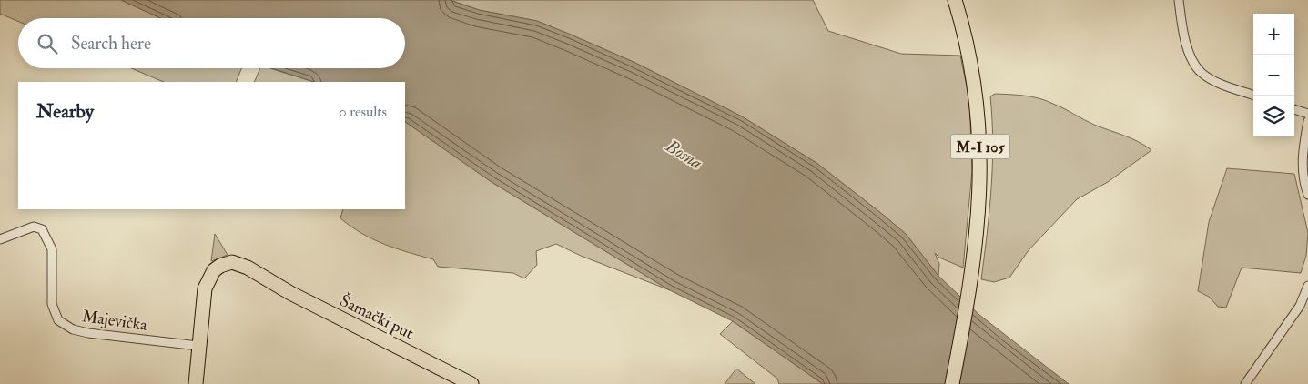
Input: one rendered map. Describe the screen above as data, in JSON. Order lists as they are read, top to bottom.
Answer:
{
  "streets": {
    "main road": ["M-I 105", "Šamački put"],
    "street": ["Majevička"]
  },
  "crossings": [
    ["Šamački put", "Majevička"]
  ],
  "water": ["Bosna"],
  "page": {
    "map_buttons": ["+", "−"],
    "search": "Search here",
    "heading": ["Nearby", "0 results"]
  }
}
